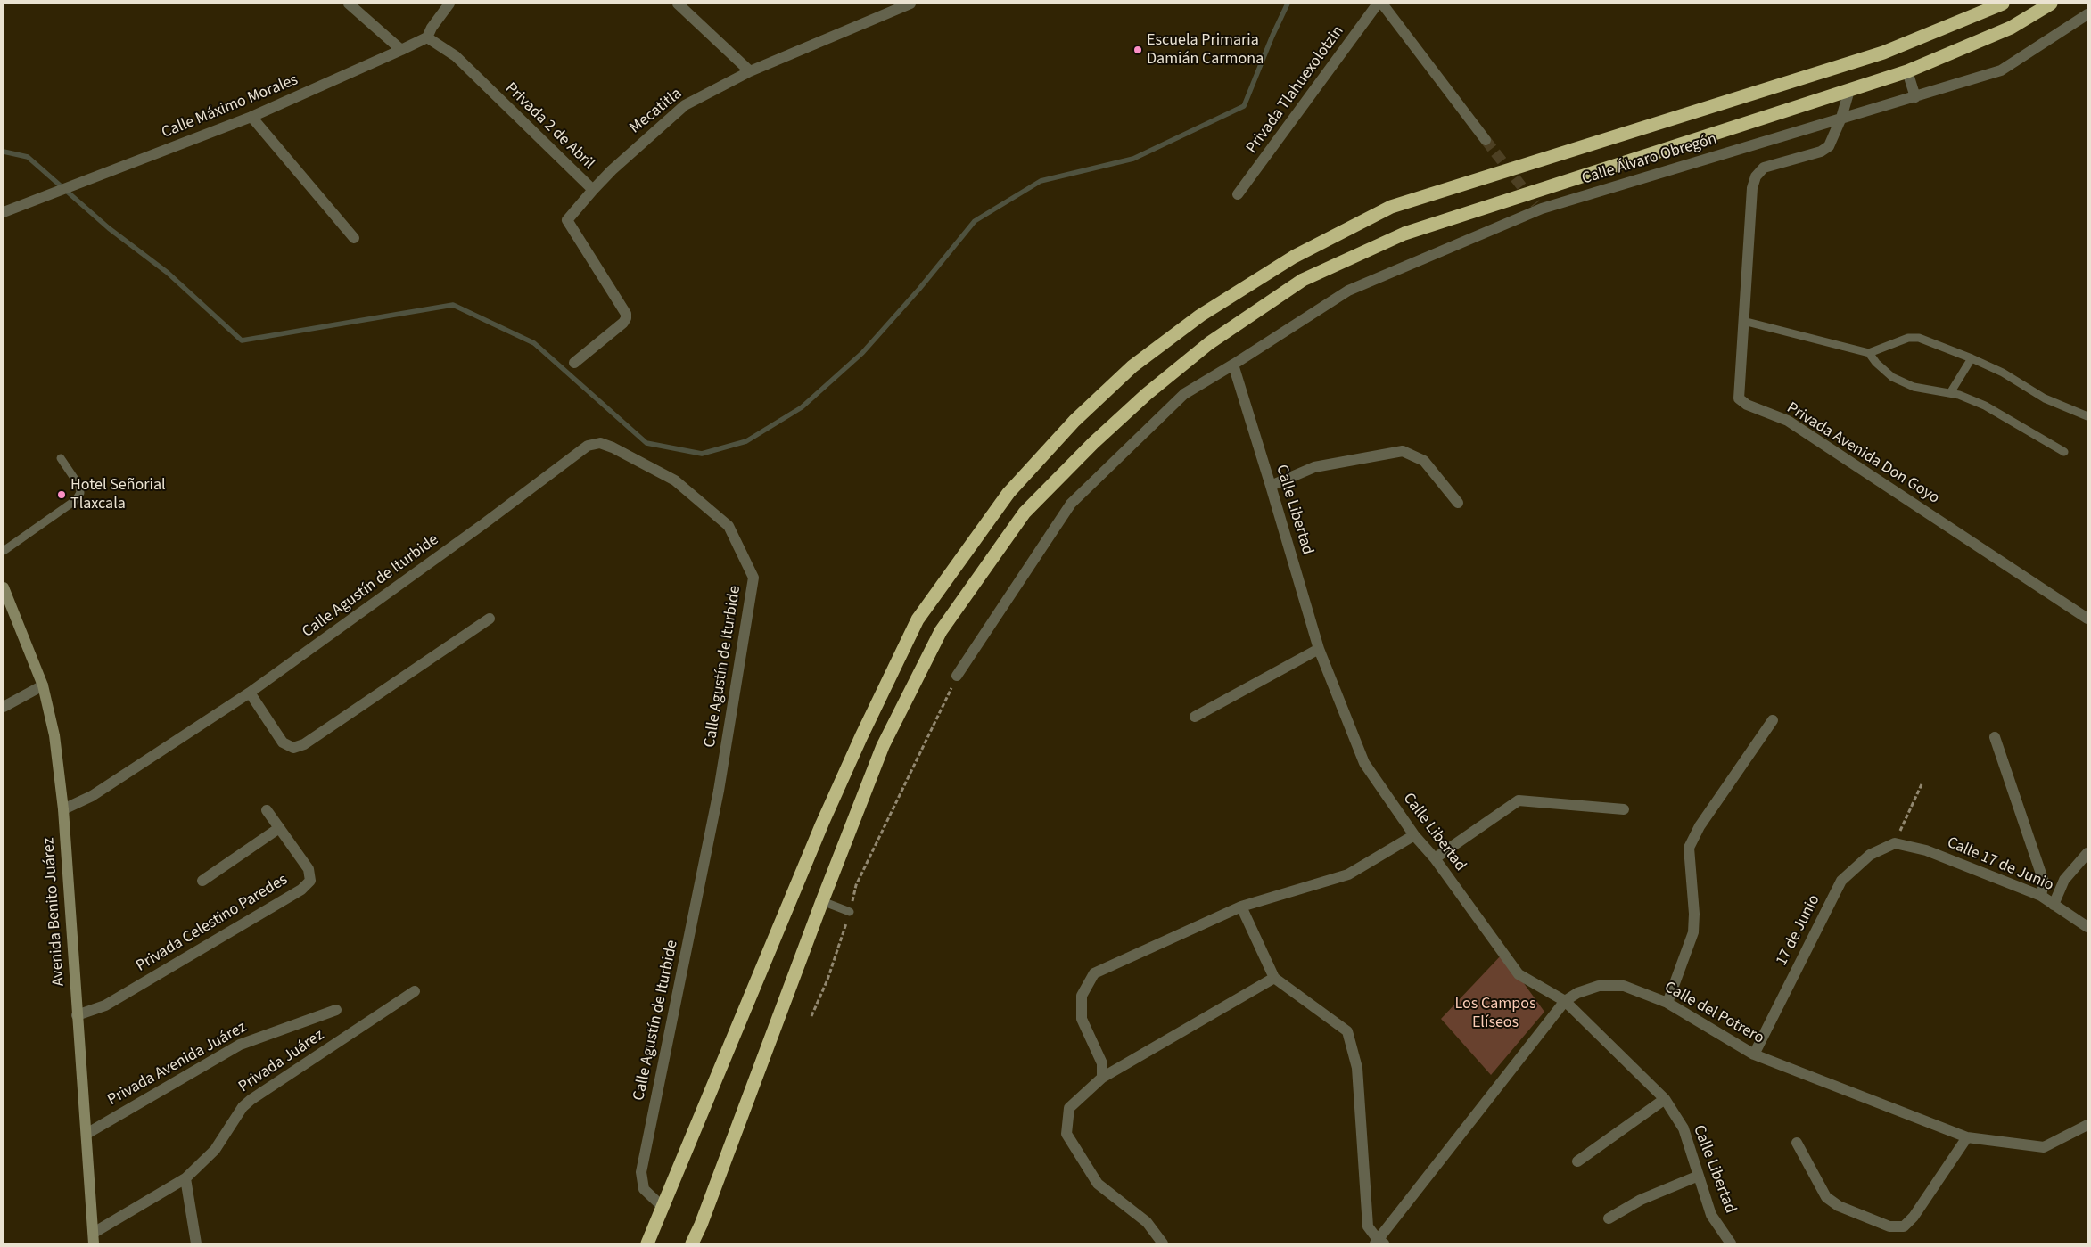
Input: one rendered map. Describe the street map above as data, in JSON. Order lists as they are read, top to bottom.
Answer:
{
  "streets": {
    "main road": ["Avenida Benito Juárez"],
    "street": [
      "Privada Tlahuexolotzin",
      "Calle Máximo Morales",
      "Mecatitla",
      "Privada 2 de Abril",
      "Calle Álvaro Obregón",
      "Privada Avenida Don Goyo",
      "Calle Libertad",
      "Calle Agustín de Iturbide",
      "Calle 17 de Junio",
      "Privada Celestino Paredes",
      "17 de Junio",
      "Calle del Potrero",
      "Privada Juárez",
      "Privada Avenida Juárez"
    ]
  },
  "crossings": [
    ["Calle Máximo Morales", "Privada 2 de Abril"],
    ["Mecatitla", "Privada 2 de Abril"],
    ["Calle Álvaro Obregón", "Privada Avenida Don Goyo"],
    ["Calle Álvaro Obregón", "Calle Libertad"],
    ["Calle Libertad", "Calle del Potrero"],
    ["Calle Agustín de Iturbide", "Avenida Benito Juárez"],
    ["Calle 17 de Junio", "17 de Junio"],
    ["Avenida Benito Juárez", "Privada Celestino Paredes"],
    ["Avenida Benito Juárez", "Privada Juárez"],
    ["Avenida Benito Juárez", "Privada Avenida Juárez"],
    ["17 de Junio", "Calle del Potrero"]
  ],
  "parks": ["Los Campos Elíseos"],
  "places": ["Escuela Primaria Damián Carmona", "Hotel Señorial Tlaxcala"]
}
